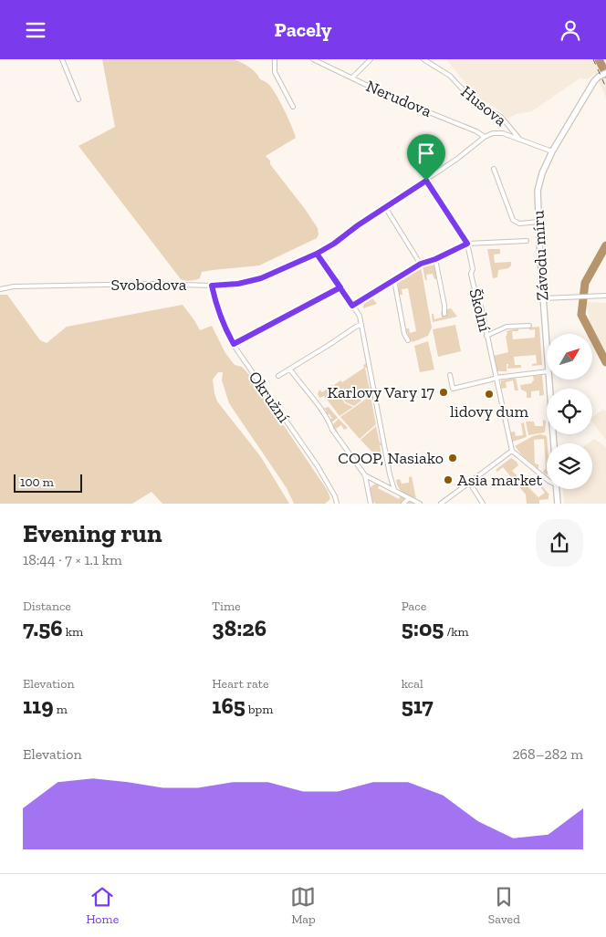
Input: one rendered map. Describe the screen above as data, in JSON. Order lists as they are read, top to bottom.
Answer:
{
  "streets": {
    "main road": ["Závodu míru"],
    "street": [
      "Nerudova",
      "Husova",
      "Svobodova",
      "Školní",
      "Okružní"
    ]
  },
  "crossings": [
    ["Nerudova", "Svobodova"],
    ["Svobodova", "Školní"],
    ["Svobodova", "Okružní"]
  ],
  "places": [
    "Karlovy Vary 17",
    "lidovy dum",
    "COOP, Nasiako",
    "Asia market"
  ],
  "scale_bar": "100 m",
  "north": "top right",
  "page": {
    "header": "Pacely",
    "scale": "100 m",
    "heading": ["Evening run", "18:44 · 7 × 1.1 km"],
    "stats": [
      ["Distance", "7.56 km"],
      ["Time", "38:26"],
      ["Pace", "5:05 /km"],
      ["Elevation", "119 m"],
      ["Heart rate", "165 bpm"],
      ["kcal", "517"]
    ],
    "chart": ["Elevation", "268–282 m"],
    "tabs": ["Home", "Map", "Saved"]
  }
}
